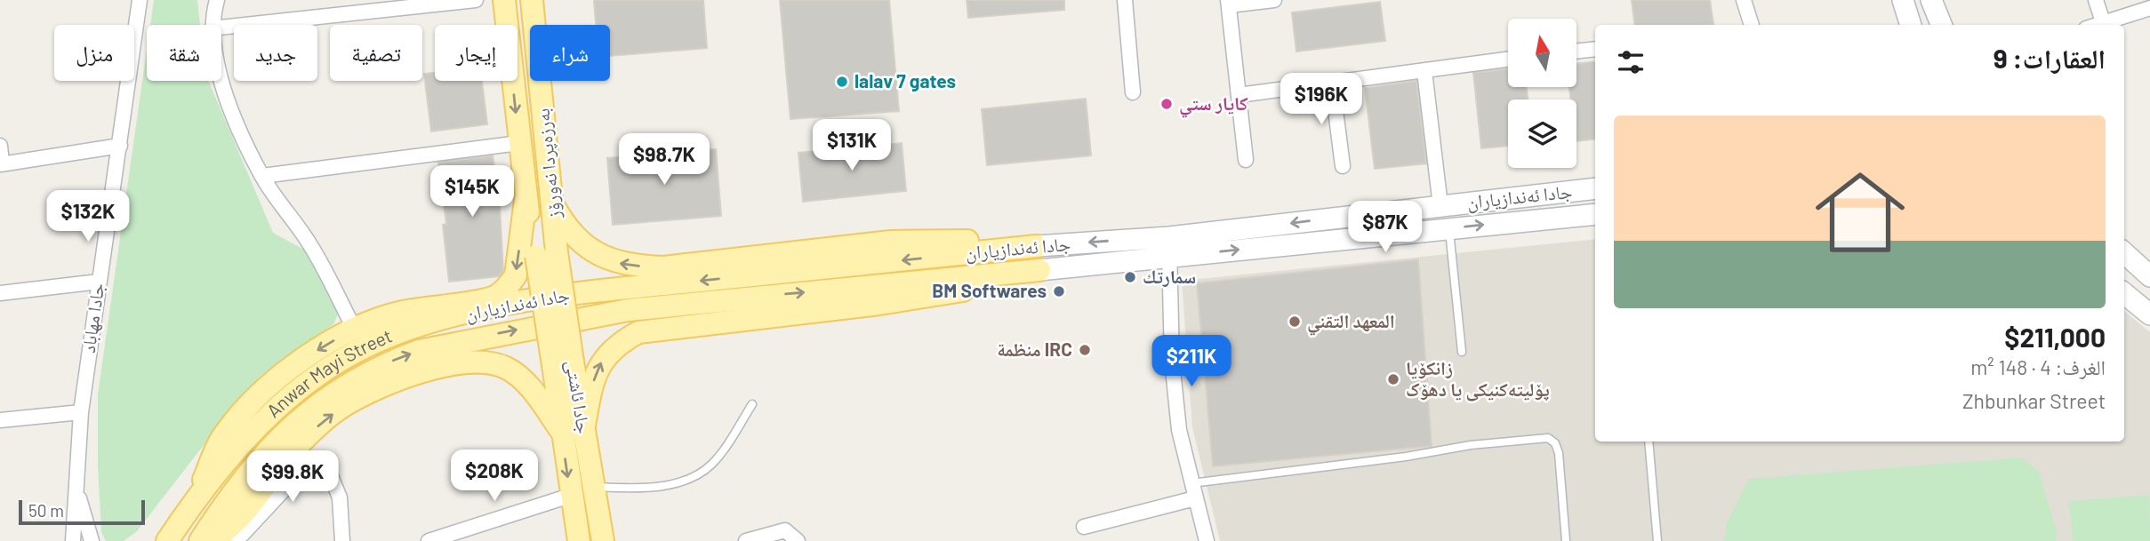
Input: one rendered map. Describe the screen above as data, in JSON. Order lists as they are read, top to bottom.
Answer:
{
  "streets": {
    "main road": [
      "بەرزەپردا نەورۆز",
      "جادا ئەندازیاران",
      "Anwar Mayi Street",
      "جادا ئاشتی"
    ],
    "street": ["جادا مهاباد"]
  },
  "crossings": [
    ["بەرزەپردا نەورۆز", "جادا ئاشتی"],
    ["جادا ئەندازیاران", "Anwar Mayi Street"]
  ],
  "places": [
    "lalav 7 gates",
    "كايار ستي",
    "سمارتك",
    "BM Softwares",
    "المعهد التقني",
    "منظمة IRC",
    "زانکۆیا پۆلیتەکنیکی یا دهۆک"
  ],
  "scale_bar": "50 m",
  "north": "top",
  "page": {
    "chip": [
      "شراء",
      "إيجار",
      "تصفية",
      "جديد",
      "شقة",
      "منزل"
    ],
    "heading": "العقارات: 9",
    "price": [
      "$196K",
      "$131K",
      "$98.7K",
      "$145K",
      "$132K",
      "$87K",
      "$211K",
      "$208K",
      "$99.8K"
    ],
    "list": [
      {
        "name": "$211,000",
        "note": "الغرف: 4 · 148 m² · Zhbunkar Street"
      }
    ],
    "scale": "50 m"
  }
}
